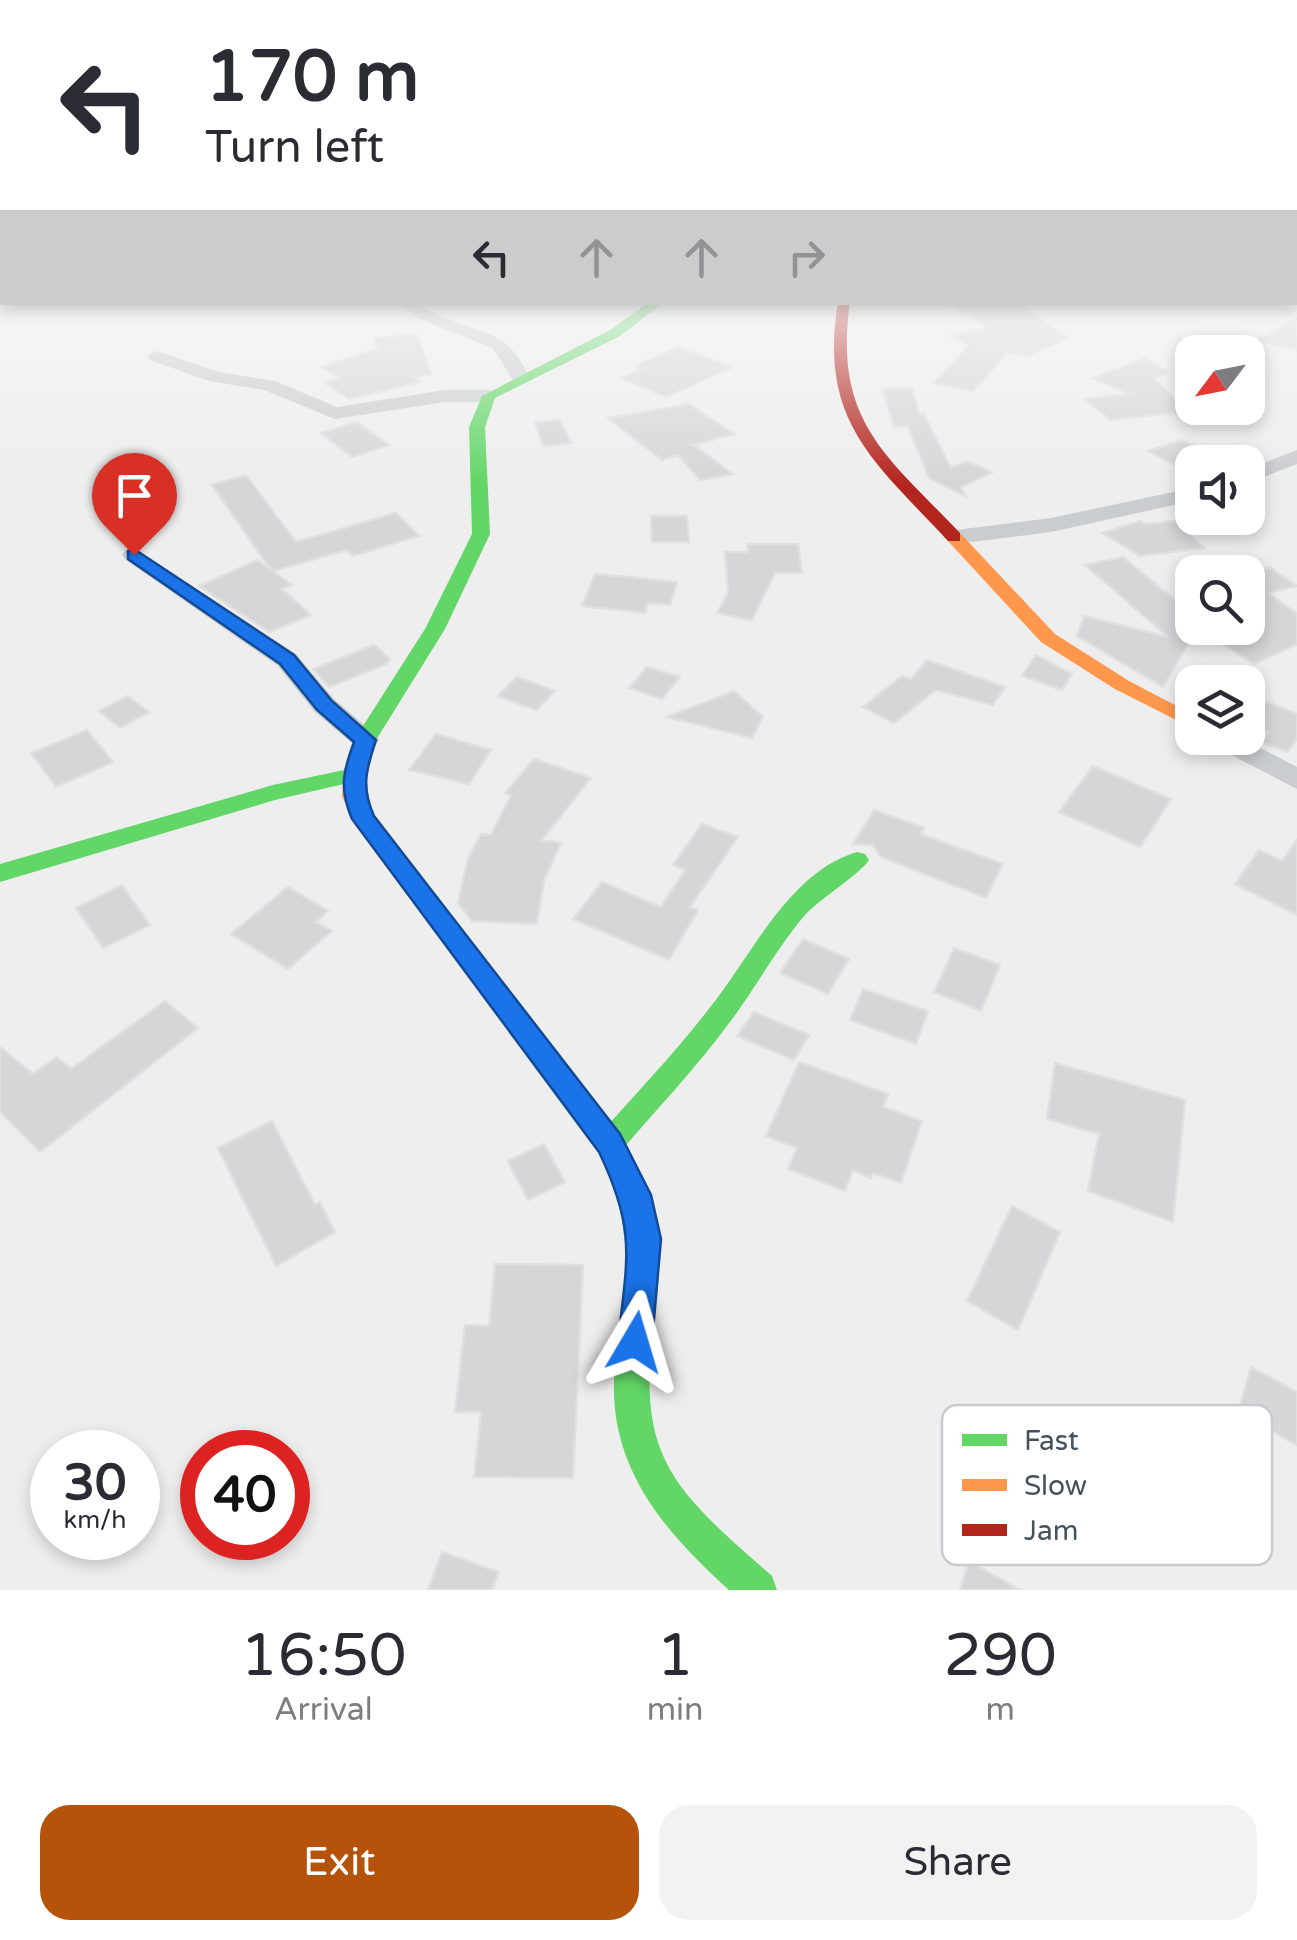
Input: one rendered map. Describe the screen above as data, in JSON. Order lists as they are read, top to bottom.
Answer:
{
  "legend": ["Fast", "Slow", "Jam"],
  "north": "bottom left",
  "page": {
    "turn": ["170 m", "Turn left"],
    "speed": "30 km/h",
    "limit": "40",
    "eta": [
      "16:50",
      "Arrival",
      "1",
      "min",
      "290",
      "m"
    ],
    "buttons": ["Exit", "Share"]
  }
}
